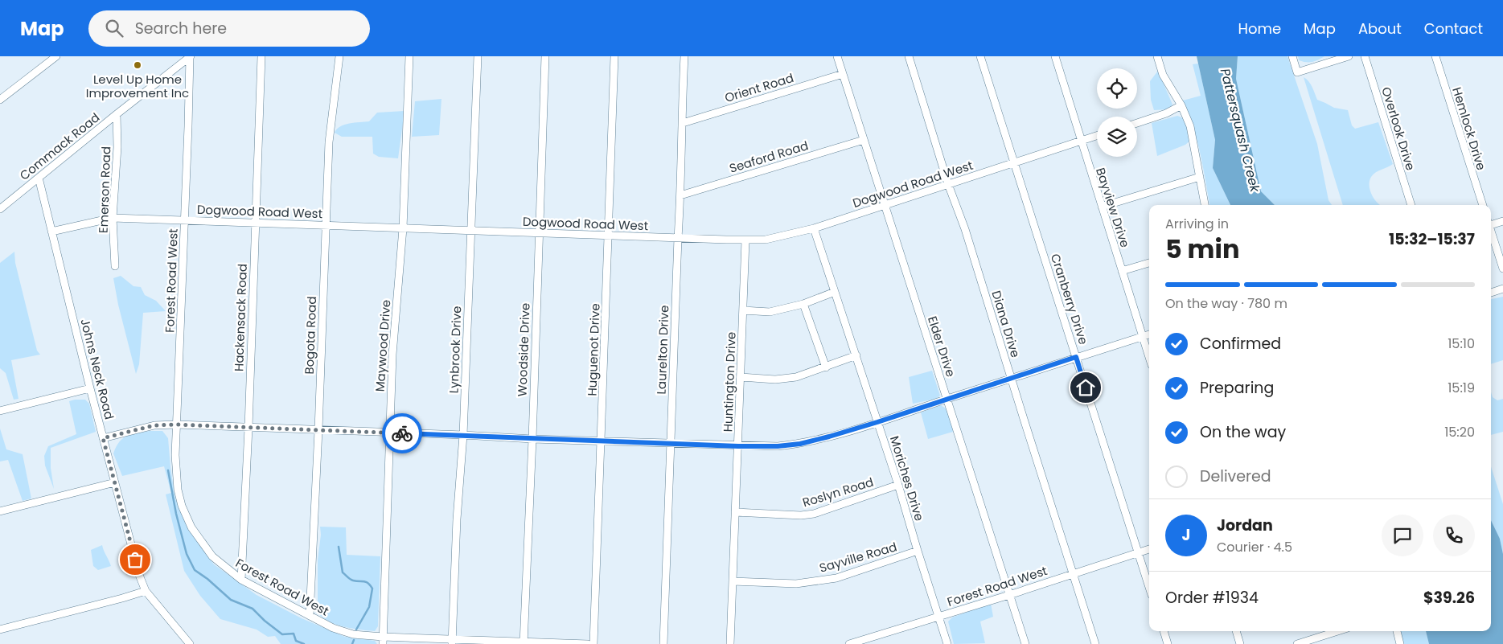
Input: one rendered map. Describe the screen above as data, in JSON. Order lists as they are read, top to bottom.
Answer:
{
  "streets": {
    "street": [
      "Orient Road",
      "Overlook Drive",
      "Hemlock Drive",
      "Commack Road",
      "Seaford Road",
      "Dogwood Road West",
      "Emerson Road",
      "Bayview Drive",
      "Forest Road West",
      "Cranberry Drive",
      "Hackensack Road",
      "Diana Drive",
      "Bogota Road",
      "Maywood Drive",
      "Elder Drive",
      "Lynbrook Drive",
      "Woodside Drive",
      "Huguenot Drive",
      "Laurelton Drive",
      "Johns Neck Road",
      "Huntington Drive",
      "Moriches Drive",
      "Roslyn Road",
      "Sayville Road"
    ]
  },
  "crossings": [
    ["Orient Road", "Elder Drive"],
    ["Orient Road", "Laurelton Drive"],
    ["Commack Road", "Emerson Road"],
    ["Commack Road", "Forest Road West"],
    ["Commack Road", "Johns Neck Road"],
    ["Seaford Road", "Elder Drive"],
    ["Seaford Road", "Laurelton Drive"],
    ["Dogwood Road West", "Emerson Road"],
    ["Dogwood Road West", "Bayview Drive"],
    ["Dogwood Road West", "Forest Road West"],
    ["Dogwood Road West", "Cranberry Drive"],
    ["Dogwood Road West", "Hackensack Road"],
    ["Dogwood Road West", "Diana Drive"],
    ["Dogwood Road West", "Bogota Road"],
    ["Dogwood Road West", "Maywood Drive"],
    ["Dogwood Road West", "Elder Drive"],
    ["Dogwood Road West", "Lynbrook Drive"],
    ["Dogwood Road West", "Woodside Drive"],
    ["Dogwood Road West", "Huguenot Drive"],
    ["Dogwood Road West", "Laurelton Drive"],
    ["Dogwood Road West", "Johns Neck Road"],
    ["Dogwood Road West", "Huntington Drive"],
    ["Dogwood Road West", "Moriches Drive"],
    ["Forest Road West", "Cranberry Drive"],
    ["Forest Road West", "Hackensack Road"],
    ["Forest Road West", "Diana Drive"],
    ["Forest Road West", "Bogota Road"],
    ["Forest Road West", "Maywood Drive"],
    ["Forest Road West", "Elder Drive"],
    ["Forest Road West", "Lynbrook Drive"],
    ["Forest Road West", "Woodside Drive"],
    ["Forest Road West", "Moriches Drive"],
    ["Huntington Drive", "Roslyn Road"],
    ["Huntington Drive", "Sayville Road"],
    ["Moriches Drive", "Roslyn Road"],
    ["Moriches Drive", "Sayville Road"]
  ],
  "water": ["Pattersquash Creek"],
  "places": ["Level Up Home Improvement Inc"],
  "page": {
    "header": "Map",
    "search": "Search here",
    "nav": [
      "Home",
      "Map",
      "About",
      "Contact"
    ],
    "heading": ["5 min", "Arriving in", "15:32–15:37"],
    "panel": [
      "Jordan",
      "Courier · 4.5",
      "Order #1934",
      "$39.26"
    ],
    "bar": "On the way · 780 m",
    "list": [
      ["Confirmed", "15:10"],
      ["Preparing", "15:19"],
      ["On the way", "15:20"],
      "Delivered"
    ],
    "round": "J"
  }
}
